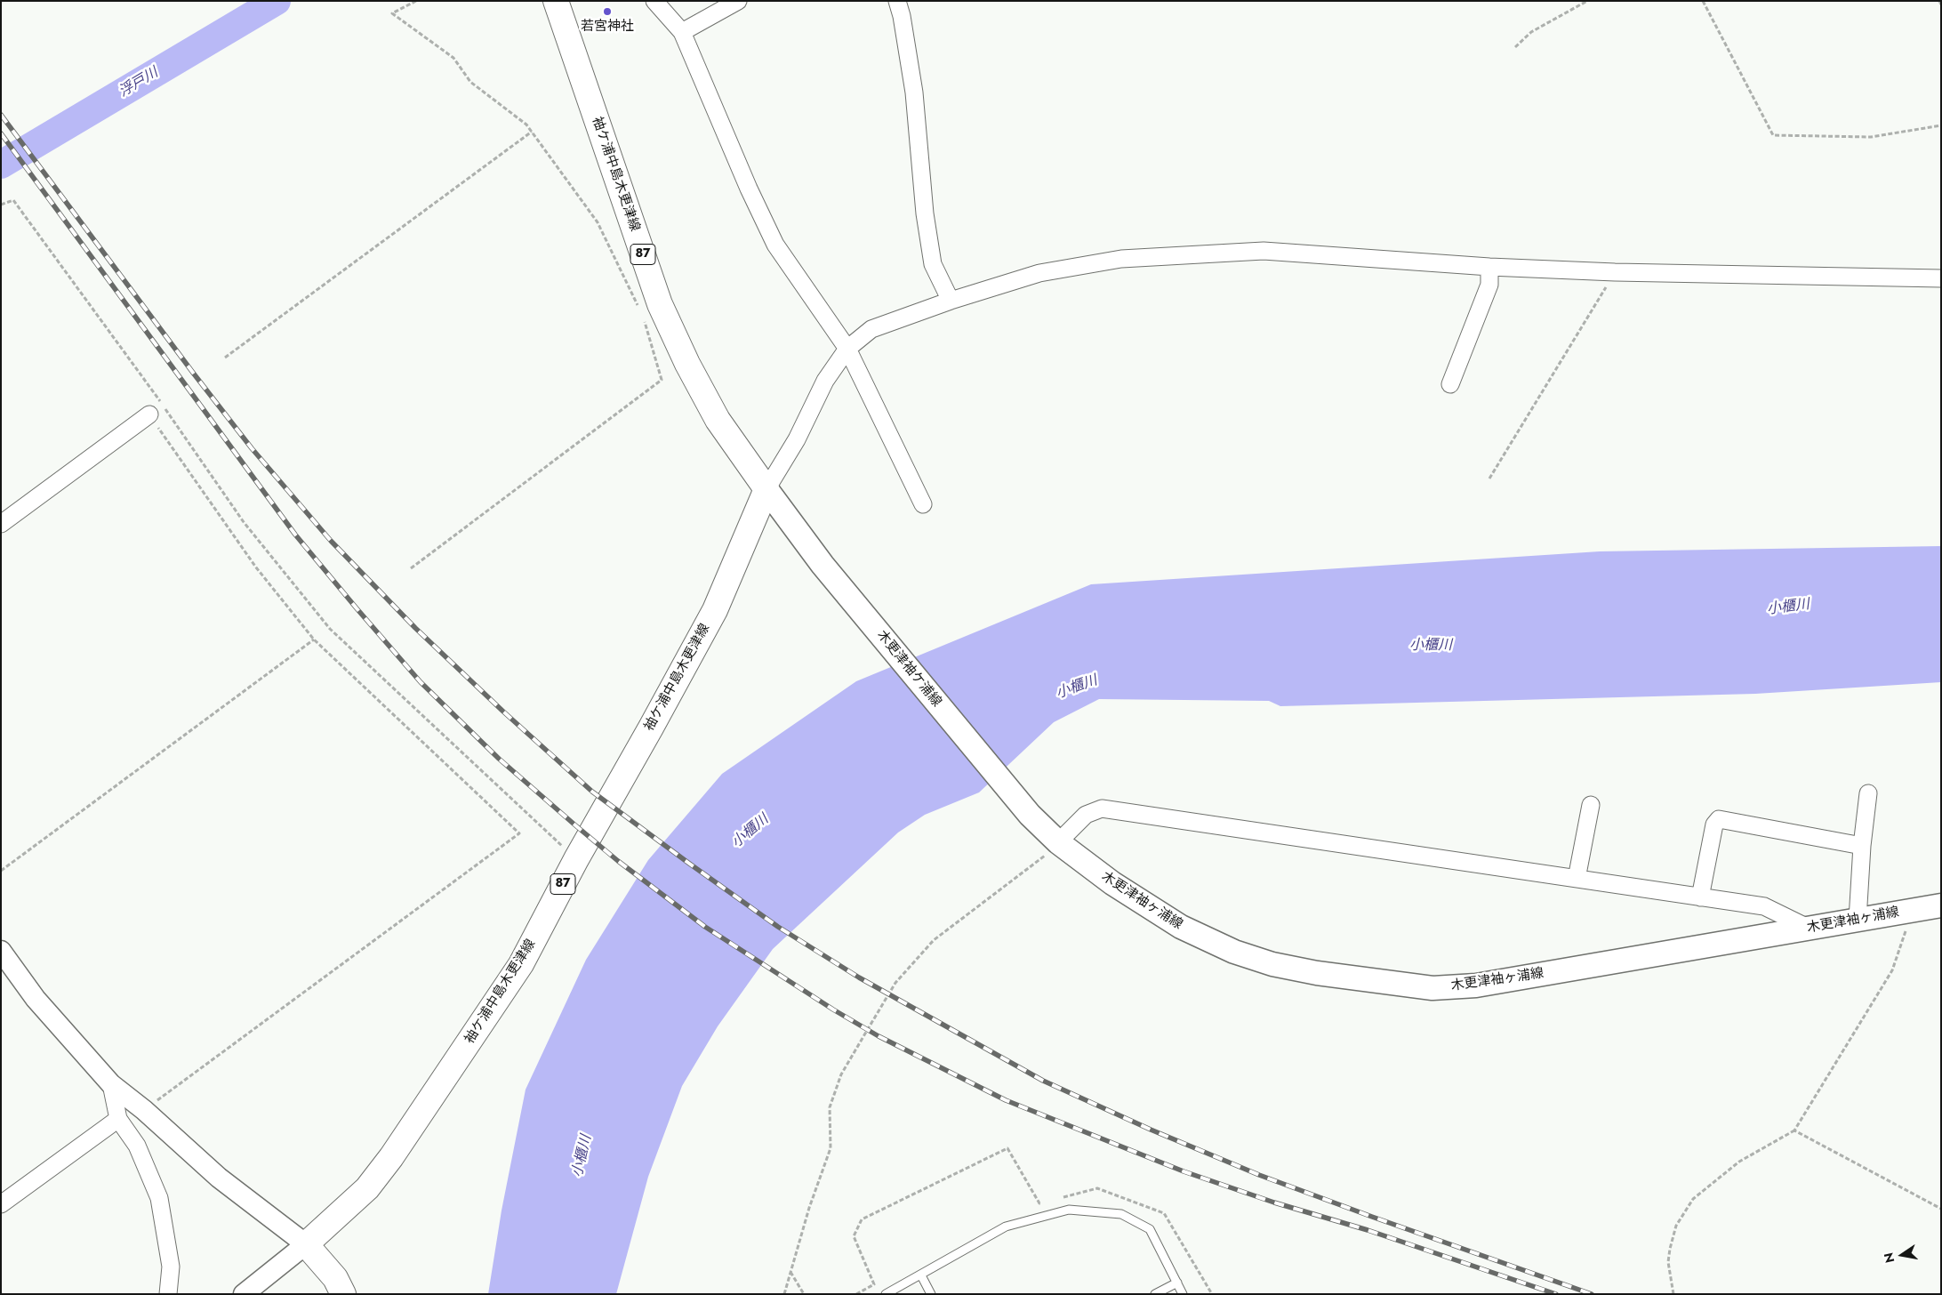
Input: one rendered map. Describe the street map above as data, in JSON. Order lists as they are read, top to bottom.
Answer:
{
  "streets": {
    "main road": [
      "袖ケ浦中島木更津線",
      "87",
      "木更津袖ケ浦線",
      "木更津袖ヶ浦線"
    ]
  },
  "crossings": [
    ["袖ケ浦中島木更津線", "木更津袖ケ浦線"],
    ["木更津袖ケ浦線", "木更津袖ヶ浦線"]
  ],
  "water": ["浮戸川", "小櫃川"],
  "places": ["若宮神社"],
  "north": "left"
}
